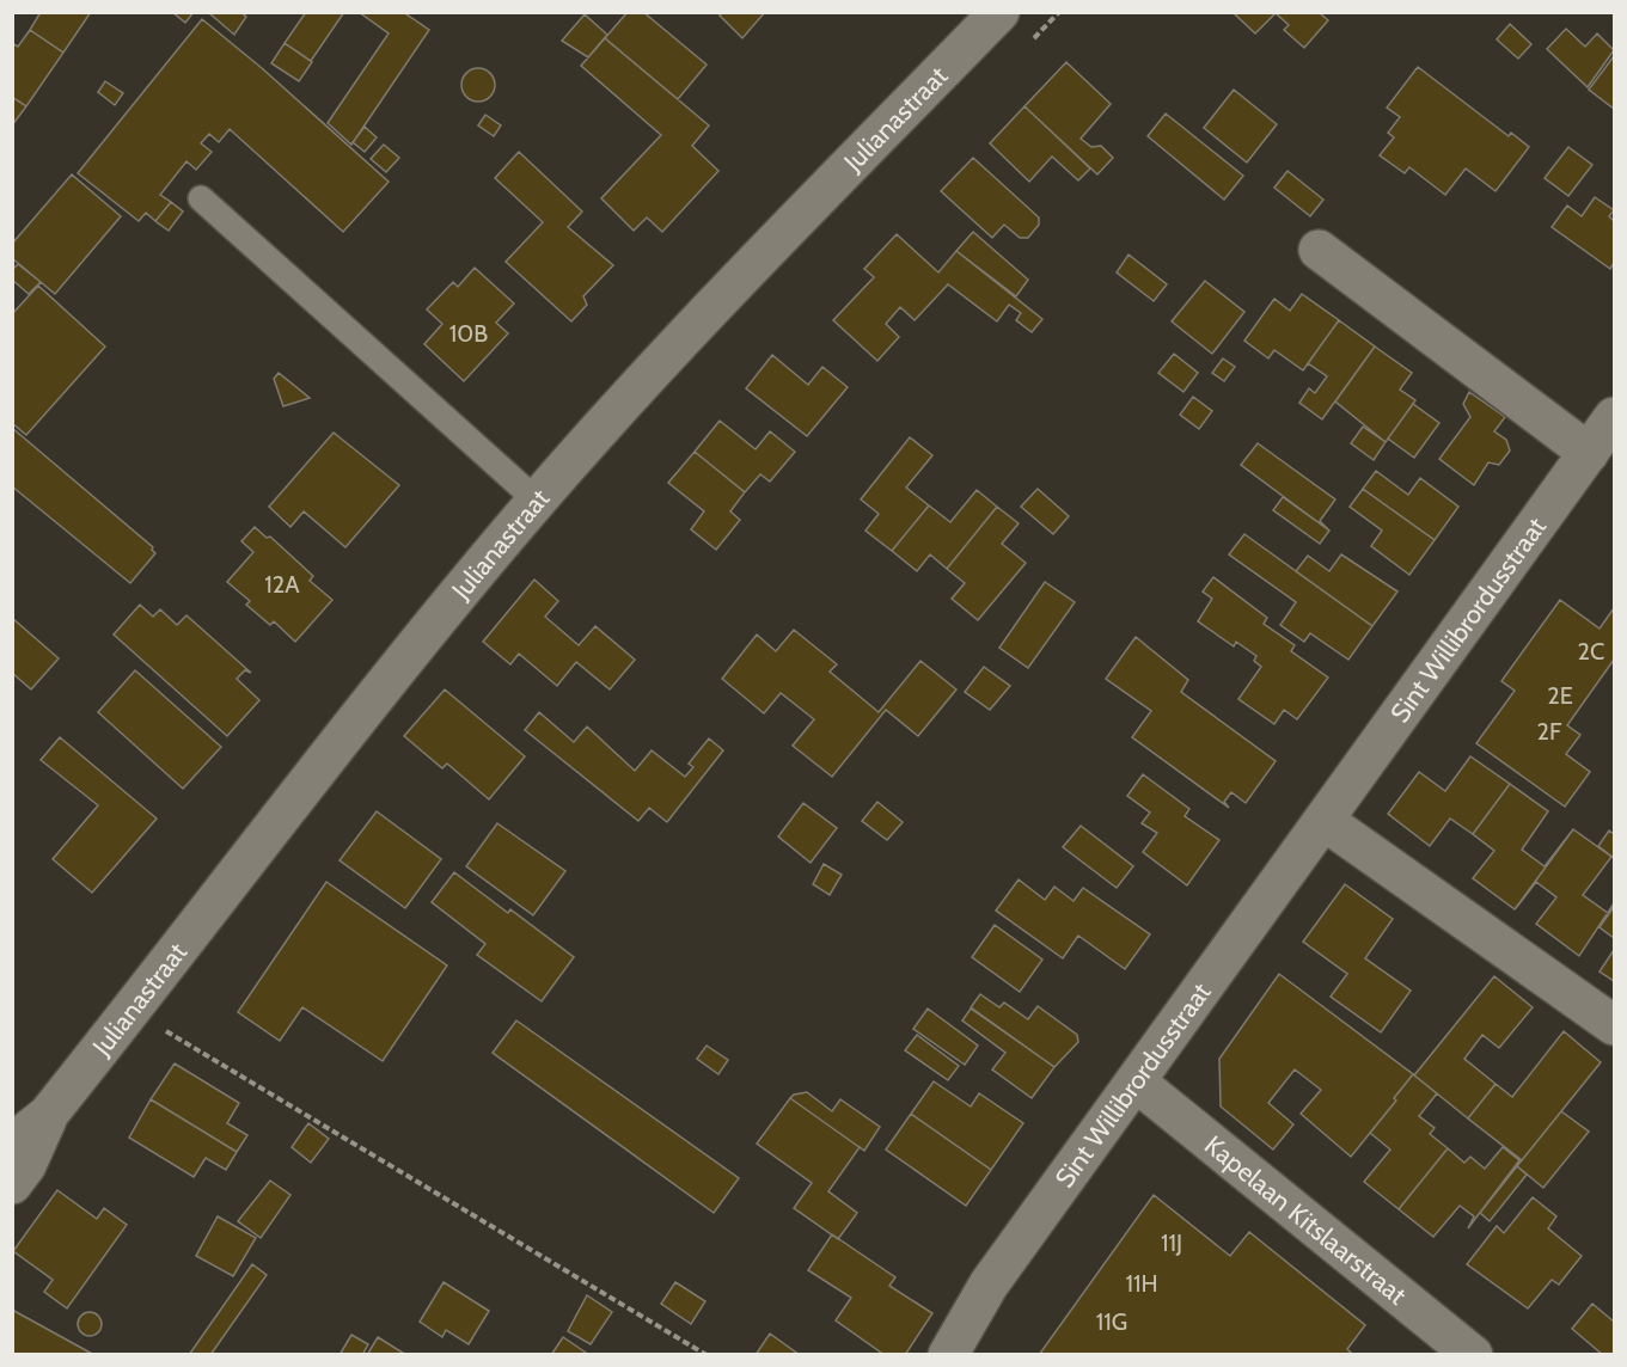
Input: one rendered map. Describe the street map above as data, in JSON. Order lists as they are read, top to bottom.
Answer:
{
  "streets": {
    "street": ["Julianastraat", "Sint Willibrordusstraat", "Kapelaan Kitslaarstraat"]
  },
  "crossings": [
    ["Sint Willibrordusstraat", "Kapelaan Kitslaarstraat"]
  ],
  "house_numbers": [
    "10B",
    "12A",
    "2C",
    "2E",
    "2F",
    "11J",
    "11H",
    "11G"
  ]
}
